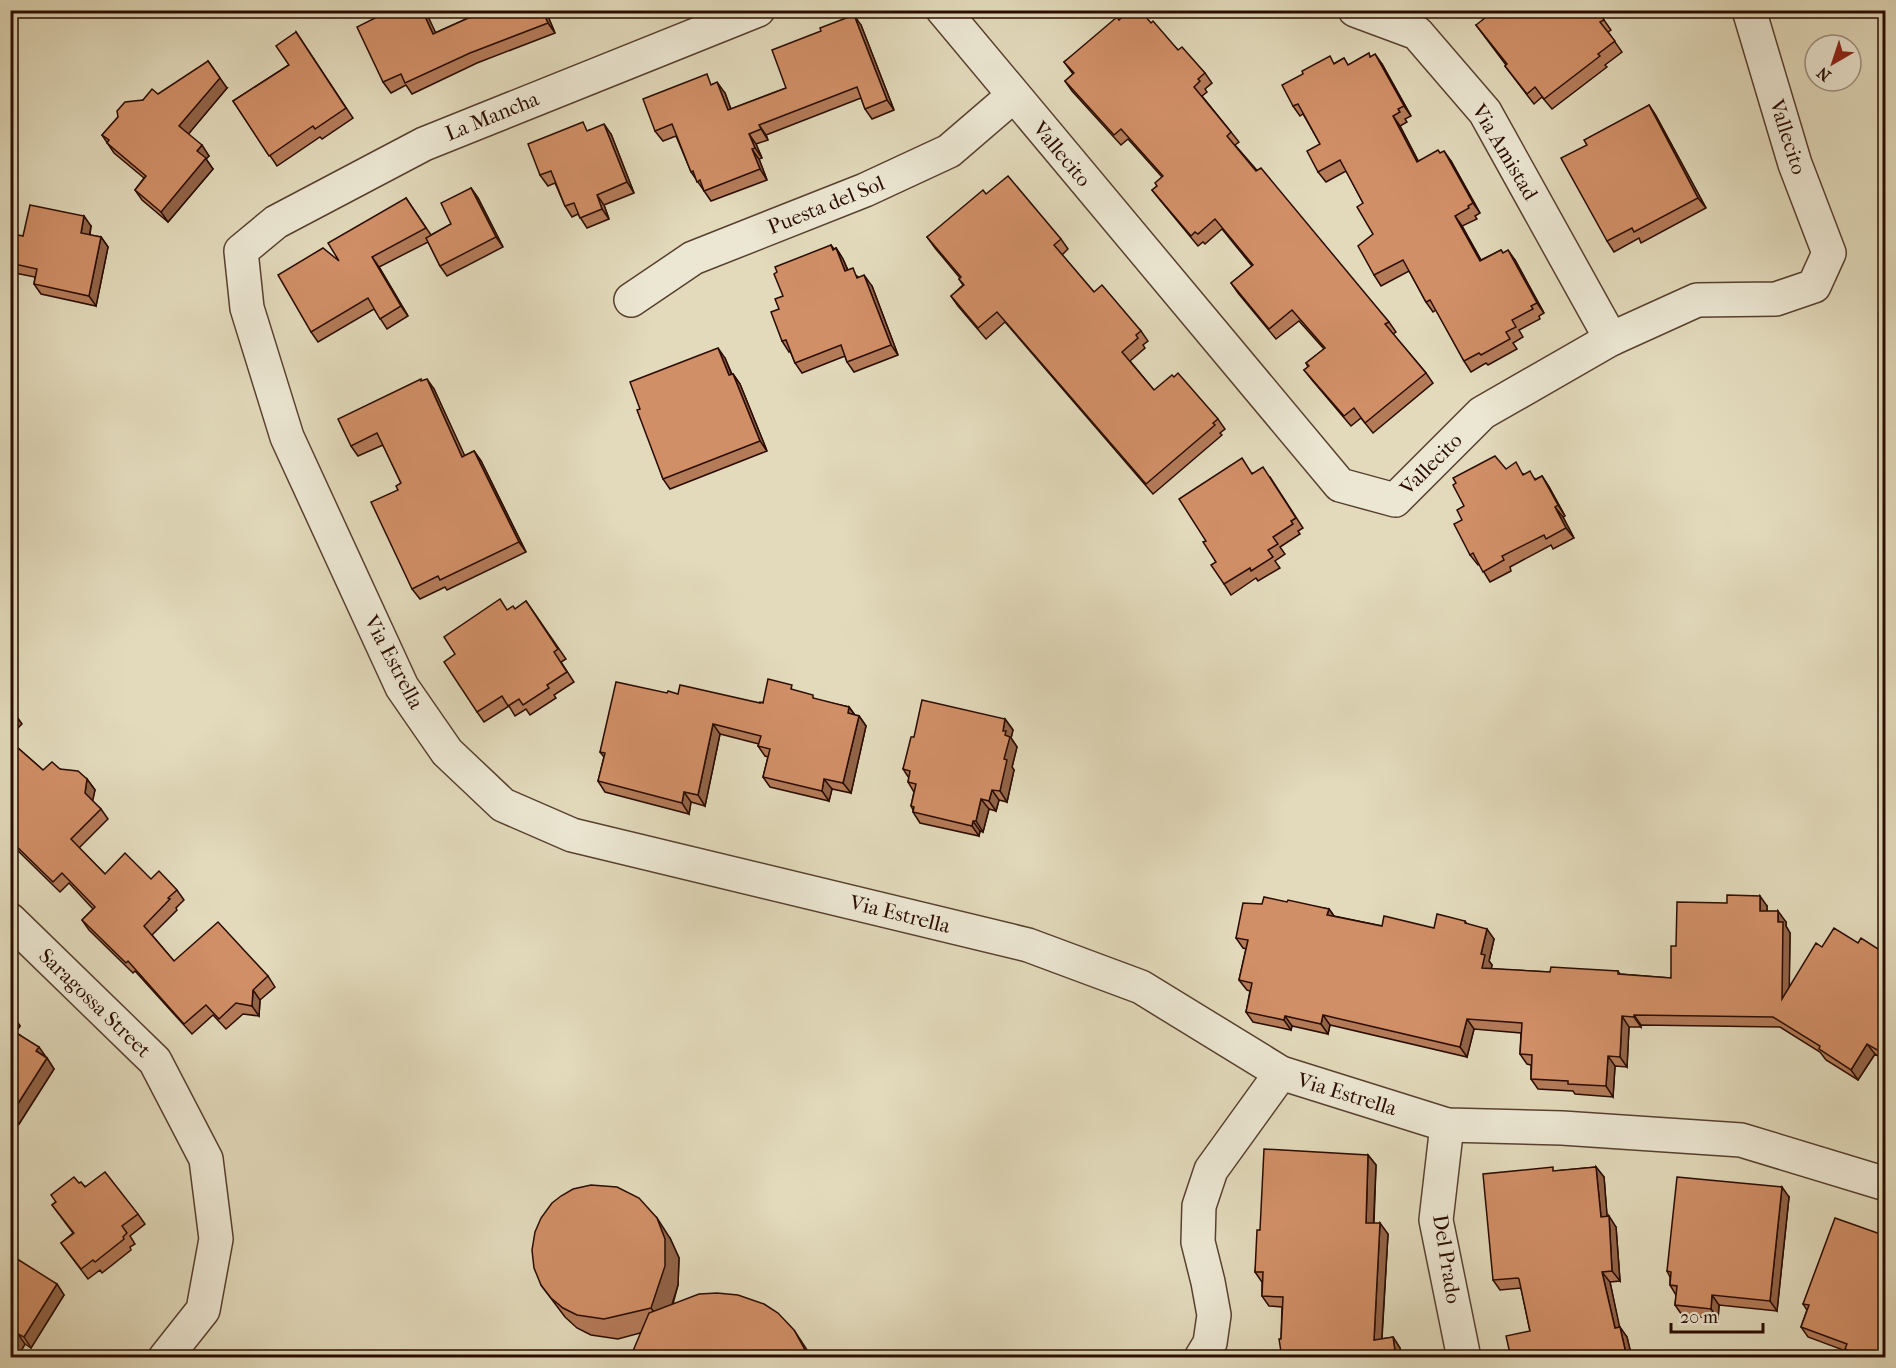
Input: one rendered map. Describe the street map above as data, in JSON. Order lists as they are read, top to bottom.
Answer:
{
  "streets": {
    "street": [
      "La Mancha",
      "Vallecito",
      "Via Amistad",
      "Puesta del Sol",
      "Via Estrella",
      "Saragossa Street",
      "Del Prado"
    ]
  },
  "crossings": [
    ["La Mancha", "Via Estrella"],
    ["Vallecito", "Via Amistad"],
    ["Vallecito", "Puesta del Sol"],
    ["Via Estrella", "Del Prado"]
  ],
  "scale_bar": "20 m",
  "north": "bottom left"
}
